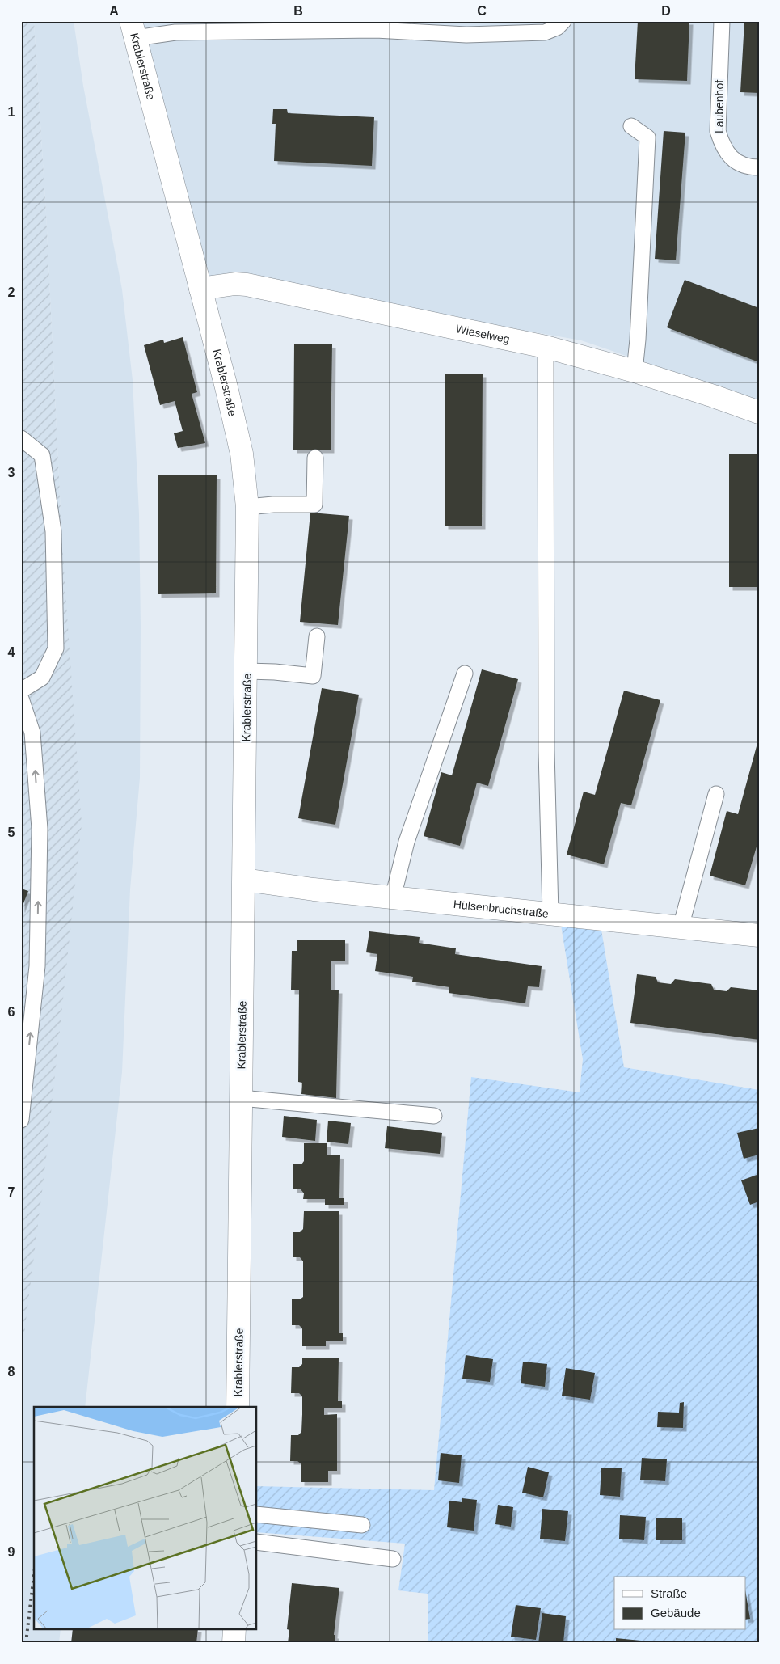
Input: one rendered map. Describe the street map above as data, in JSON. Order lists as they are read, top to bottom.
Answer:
{
  "streets": {
    "street": ["Krablerstraße", "Wieselweg", "Hülsenbruchstraße"],
    "lane": ["Laubenhof"]
  },
  "crossings": [
    ["Krablerstraße", "Wieselweg"],
    ["Krablerstraße", "Hülsenbruchstraße"]
  ],
  "legend": ["Straße", "Gebäude"],
  "grid": {
    "columns": [
      "A",
      "B",
      "C",
      "D"
    ],
    "rows": [
      "1",
      "2",
      "3",
      "4",
      "5",
      "6",
      "7",
      "8",
      "9"
    ]
  }
}
